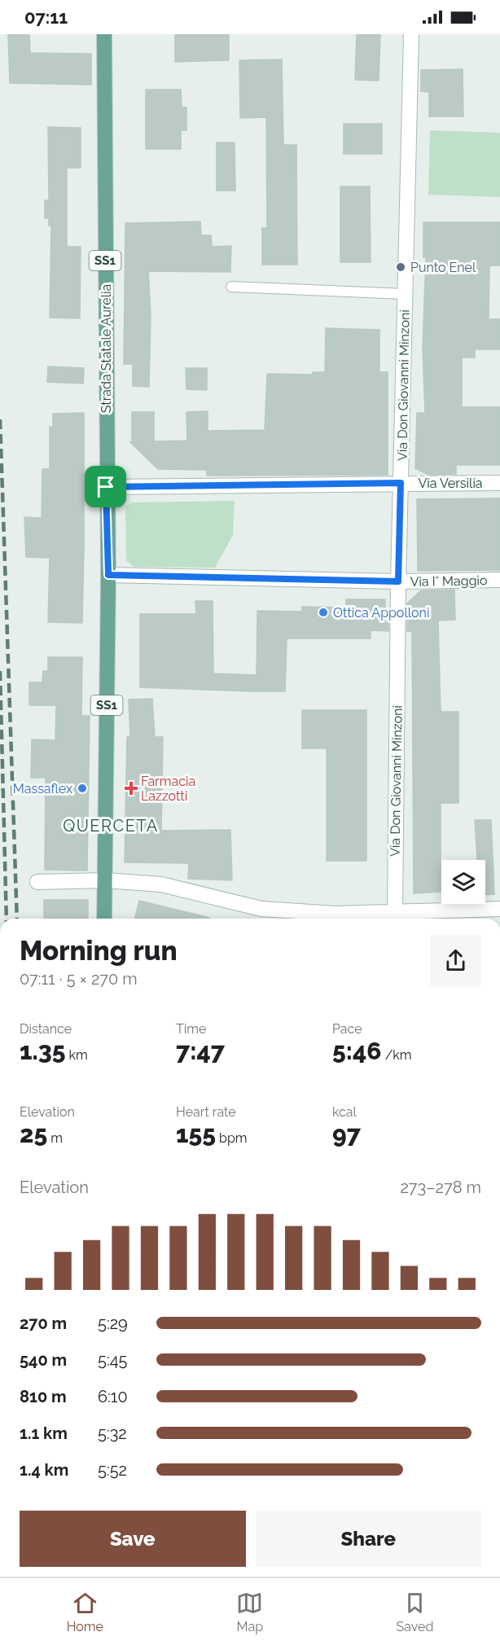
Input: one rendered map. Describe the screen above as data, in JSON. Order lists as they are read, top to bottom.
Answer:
{
  "streets": {
    "main road": ["SS1", "Strada Statale Aurelia"],
    "street": ["Via Don Giovanni Minzoni", "Via Versilia", "Via I° Maggio"]
  },
  "crossings": [
    ["SS1", "Strada Statale Aurelia"],
    ["SS1", "Via Versilia"],
    ["SS1", "Via I° Maggio"],
    ["Strada Statale Aurelia", "Via Versilia"],
    ["Via Don Giovanni Minzoni", "Via Versilia"],
    ["Via Don Giovanni Minzoni", "Via I° Maggio"]
  ],
  "districts": ["QUERCETA"],
  "places": {
    "other": ["Punto Enel", "Ottica Appolloni", "Massaflex"],
    "health": ["Farmacia Lazzotti"]
  },
  "page": {
    "status": "07:11",
    "heading": ["Morning run", "07:11 · 5 × 270 m"],
    "stats": [
      ["Distance", "1.35 km"],
      ["Time", "7:47"],
      ["Pace", "5:46 /km"],
      ["Elevation", "25 m"],
      ["Heart rate", "155 bpm"],
      ["kcal", "97"]
    ],
    "chart": ["Elevation", "273–278 m"],
    "list": [
      {
        "name": "270 m",
        "note": "5:29"
      },
      {
        "name": "540 m",
        "note": "5:45"
      },
      {
        "name": "810 m",
        "note": "6:10"
      },
      {
        "name": "1.1 km",
        "note": "5:32"
      },
      {
        "name": "1.4 km",
        "note": "5:52"
      }
    ],
    "buttons": ["Save", "Share"],
    "tabs": ["Home", "Map", "Saved"]
  }
}
